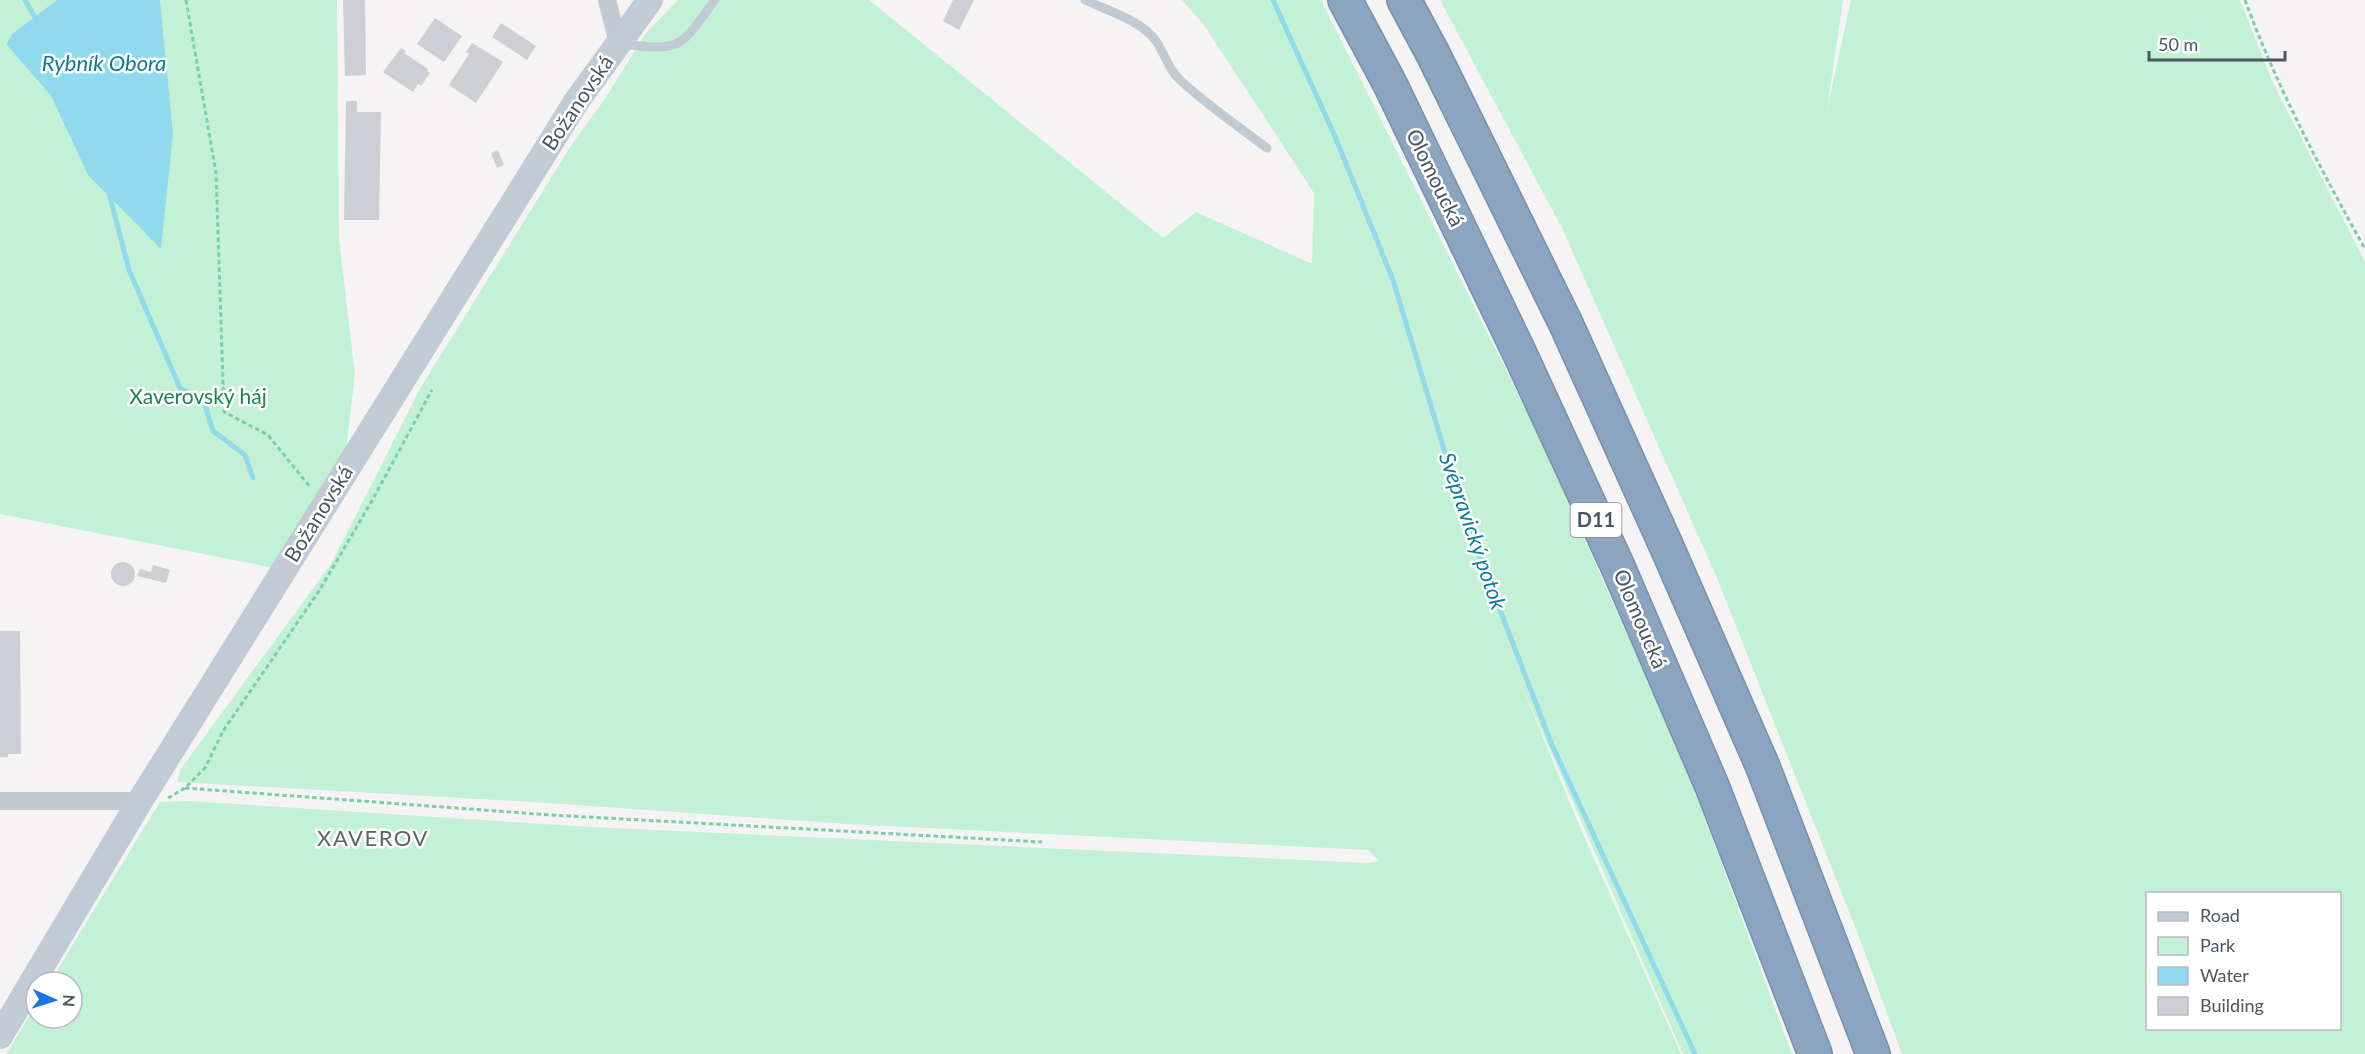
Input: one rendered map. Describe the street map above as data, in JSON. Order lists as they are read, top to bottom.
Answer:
{
  "streets": {
    "highway": ["Olomoucká", "D11"],
    "street": ["Božanovská"]
  },
  "districts": ["XAVEROV"],
  "water": ["Rybník Obora", "Svépravický potok"],
  "parks": ["Xaverovský háj"],
  "legend": [
    "Road",
    "Park",
    "Water",
    "Building"
  ],
  "scale_bar": "50 m",
  "north": "right"
}
